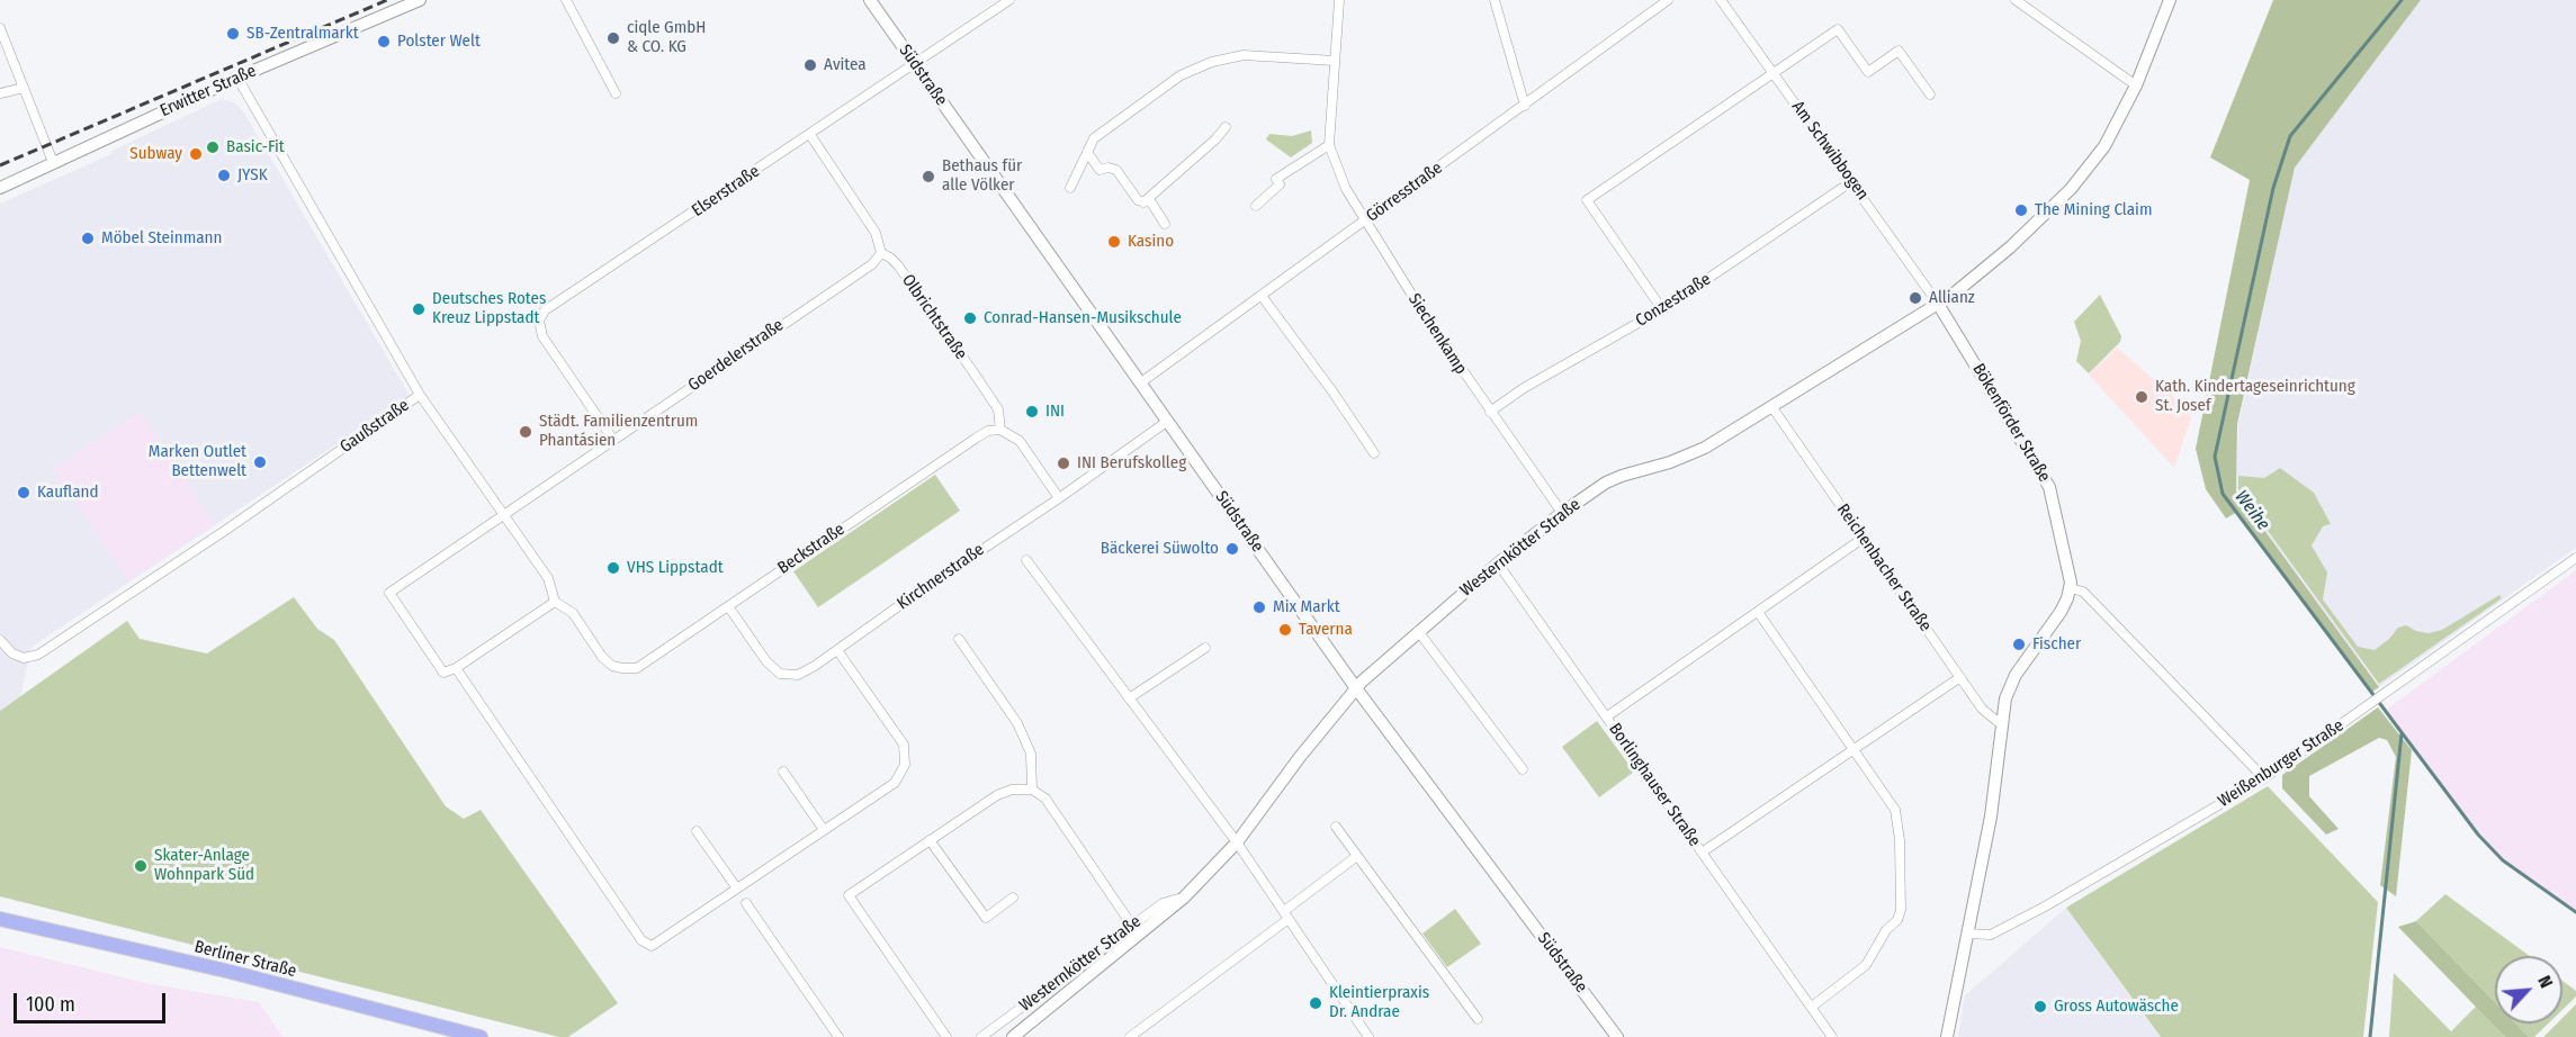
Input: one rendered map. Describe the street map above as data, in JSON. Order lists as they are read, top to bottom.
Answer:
{
  "streets": {
    "main road": ["Berliner Straße"],
    "street": [
      "Südstraße",
      "Erwitter Straße",
      "Am Schwibbogen",
      "Elserstraße",
      "Görresstraße",
      "Conzestraße",
      "Olbrichtstraße",
      "Siechenkamp",
      "Goerdelerstraße",
      "Bökenförder Straße",
      "Gaußstraße",
      "Westernkötter Straße",
      "Beckstraße",
      "Reichenbacher Straße",
      "Kirchnerstraße",
      "Weißenburger Straße",
      "Borlinghauser Straße"
    ]
  },
  "crossings": [
    ["Südstraße", "Elserstraße"],
    ["Südstraße", "Görresstraße"],
    ["Südstraße", "Westernkötter Straße"],
    ["Südstraße", "Kirchnerstraße"],
    ["Erwitter Straße", "Gaußstraße"],
    ["Am Schwibbogen", "Conzestraße"],
    ["Am Schwibbogen", "Bökenförder Straße"],
    ["Am Schwibbogen", "Westernkötter Straße"],
    ["Elserstraße", "Olbrichtstraße"],
    ["Elserstraße", "Goerdelerstraße"],
    ["Görresstraße", "Siechenkamp"],
    ["Conzestraße", "Siechenkamp"],
    ["Olbrichtstraße", "Goerdelerstraße"],
    ["Olbrichtstraße", "Beckstraße"],
    ["Siechenkamp", "Westernkötter Straße"],
    ["Bökenförder Straße", "Westernkötter Straße"],
    ["Westernkötter Straße", "Reichenbacher Straße"],
    ["Westernkötter Straße", "Borlinghauser Straße"],
    ["Beckstraße", "Kirchnerstraße"]
  ],
  "water": ["Weihe"],
  "places": [
    "SB-Zentralmarkt",
    "ciqle GmbH & CO. KG",
    "Polster Welt",
    "Avitea",
    "Basic-Fit",
    "Subway",
    "JYSK",
    "Bethaus für alle Völker",
    "The Mining Claim",
    "Möbel Steinmann",
    "Kasino",
    "Allianz",
    "Deutsches Rotes Kreuz Lippstadt",
    "Conrad-Hansen-Musikschule",
    "Kath. Kindertageseinrichtung St. Josef",
    "INI",
    "Städt. Familienzentrum Phantásien",
    "Marken Outlet Bettenwelt",
    "INI Berufskolleg",
    "Kaufland",
    "Bäckerei Süwolto",
    "VHS Lippstadt",
    "Mix Markt",
    "Taverna",
    "Fischer",
    "Skater-Anlage Wohnpark Süd",
    "Kleintierpraxis Dr. Andrae",
    "Gross Autowäsche"
  ],
  "scale_bar": "100 m",
  "north": "top right"
}
